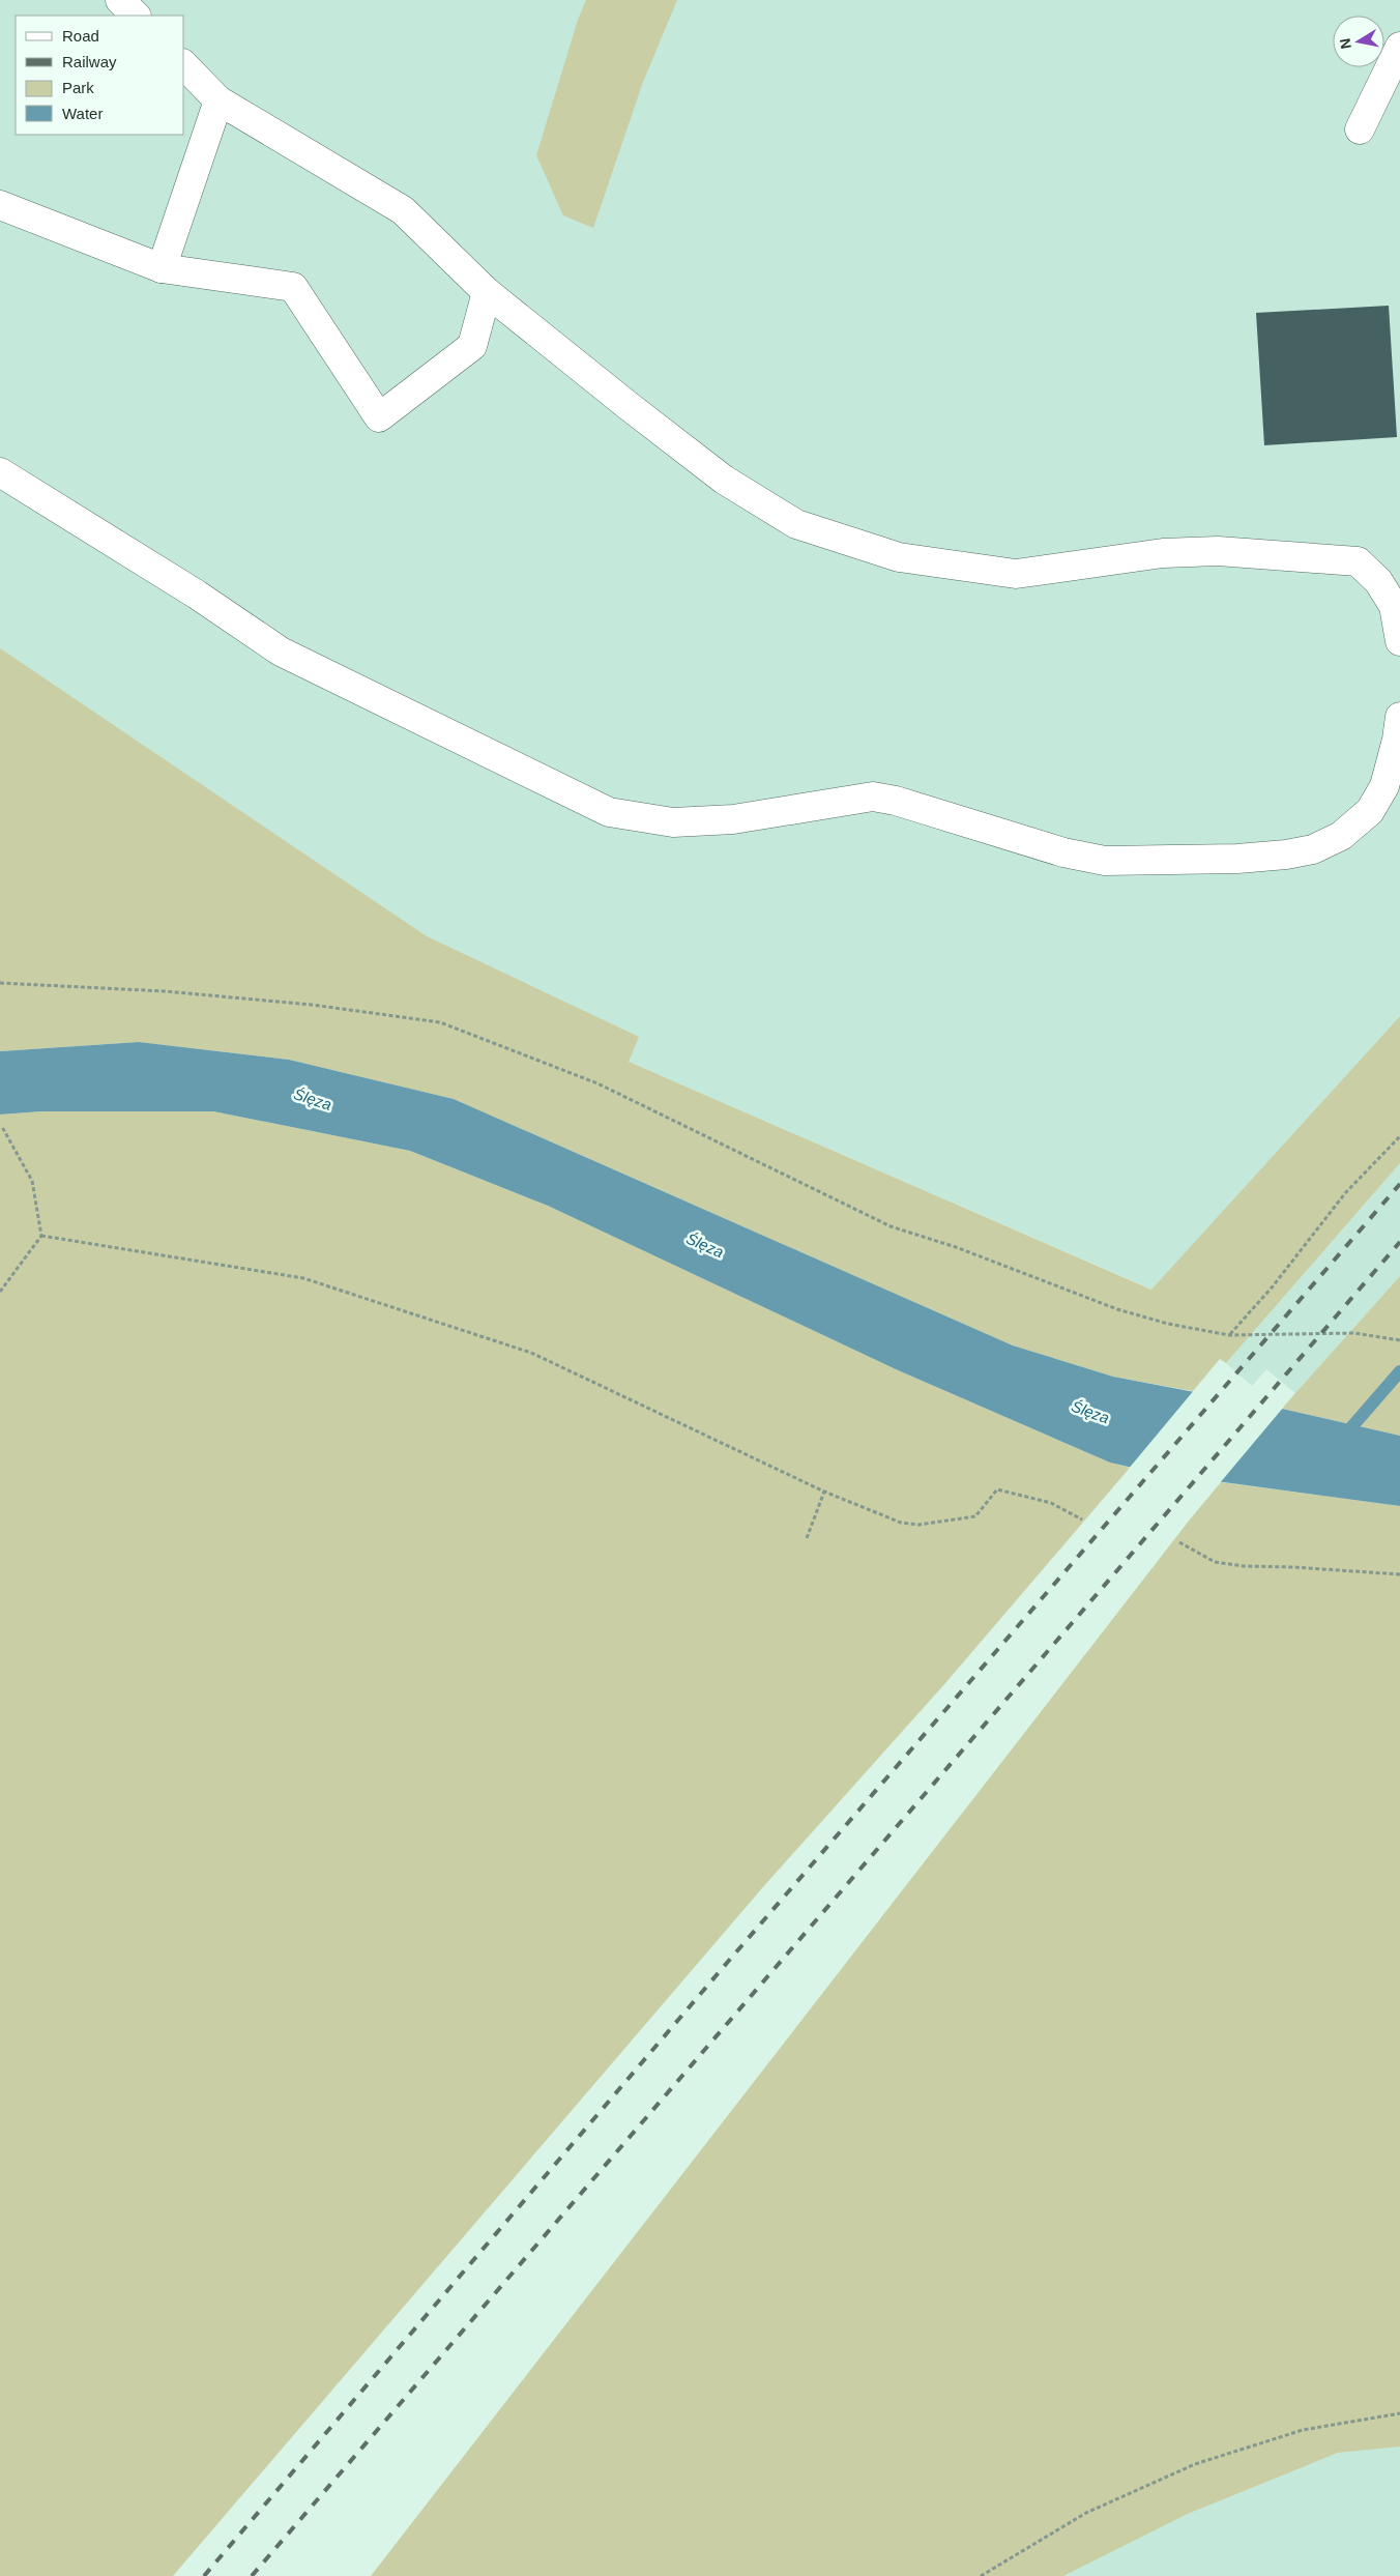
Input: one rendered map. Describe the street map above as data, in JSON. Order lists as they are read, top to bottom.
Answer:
{
  "water": ["Ślęza"],
  "legend": [
    "Road",
    "Railway",
    "Park",
    "Water"
  ],
  "north": "left"
}
